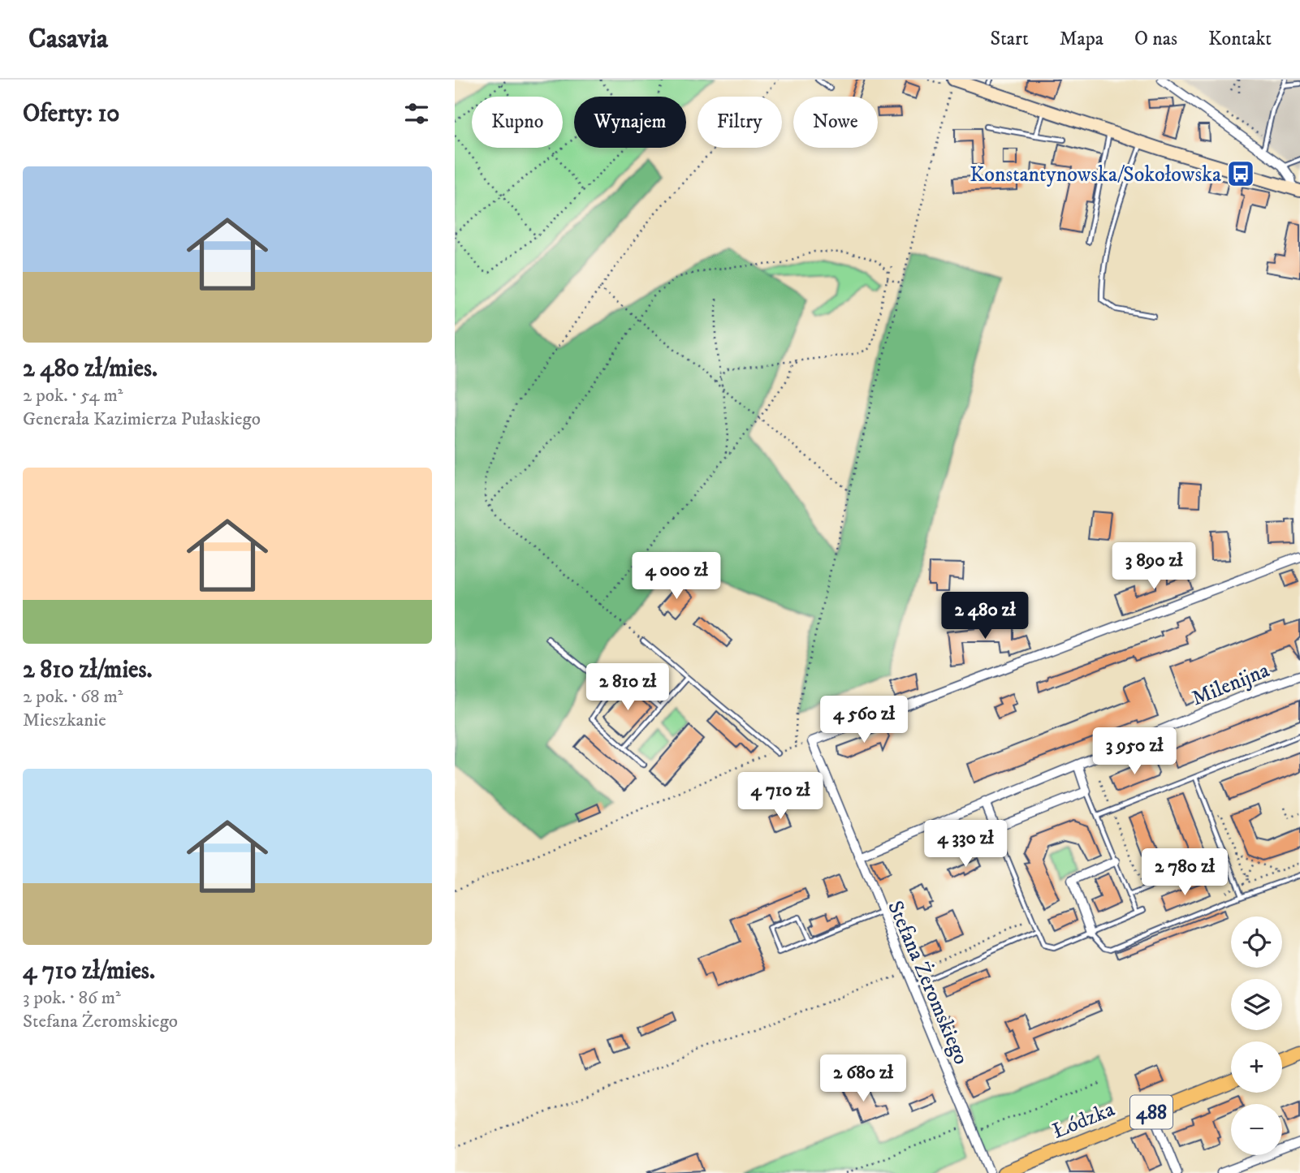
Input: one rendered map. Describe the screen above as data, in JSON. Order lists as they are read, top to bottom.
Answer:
{
  "streets": {
    "main road": ["488", "Łódzka"],
    "street": ["Milenijna", "Stefana Żeromskiego"]
  },
  "crossings": [
    ["Milenijna", "Stefana Żeromskiego"]
  ],
  "places": {
    "bus stop": ["Konstantynowska/Sokołowska"]
  },
  "page": {
    "header": "Casavia",
    "nav": [
      "Start",
      "Mapa",
      "O nas",
      "Kontakt"
    ],
    "heading": "Oferty: 10",
    "chip": [
      "Kupno",
      "Wynajem",
      "Filtry",
      "Nowe"
    ],
    "list": [
      {
        "name": "2 480 zł/mies.",
        "note": "2 pok. · 54 m² · Generała Kazimierza Pułaskiego"
      },
      {
        "name": "2 810 zł/mies.",
        "note": "2 pok. · 68 m² · Mieszkanie"
      },
      {
        "name": "4 710 zł/mies.",
        "note": "3 pok. · 86 m² · Stefana Żeromskiego"
      }
    ],
    "price": [
      "3 890 zł",
      "4 000 zł",
      "2 480 zł",
      "2 810 zł",
      "4 560 zł",
      "3 950 zł",
      "4 710 zł",
      "4 330 zł",
      "2 780 zł",
      "2 680 zł"
    ],
    "map_buttons": ["+", "−"]
  }
}
